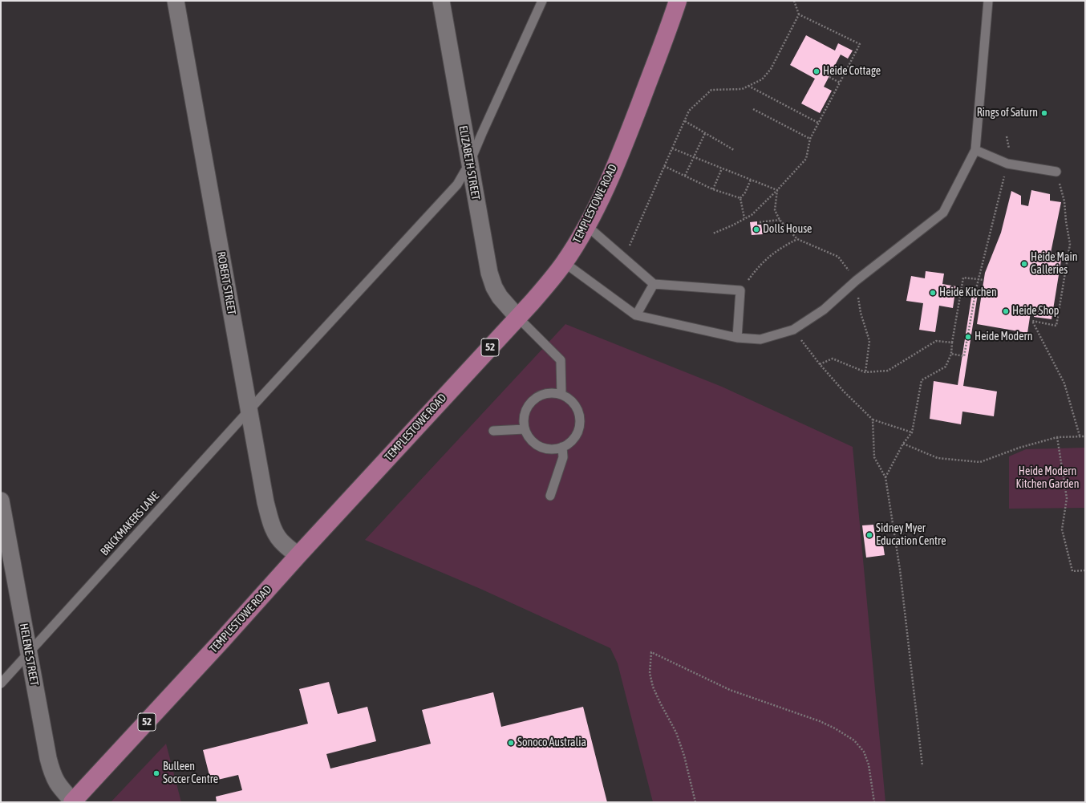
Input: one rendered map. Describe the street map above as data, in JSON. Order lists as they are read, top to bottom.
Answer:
{
  "streets": {
    "main road": ["TEMPLESTOWE ROAD", "52"],
    "street": ["ELIZABETH STREET", "ROBERT STREET", "HELENE STREET"],
    "lane": ["BRICKMAKERS LANE"]
  },
  "crossings": [
    ["ELIZABETH STREET", "TEMPLESTOWE ROAD"],
    ["ELIZABETH STREET", "BRICKMAKERS LANE"],
    ["TEMPLESTOWE ROAD", "ROBERT STREET"],
    ["TEMPLESTOWE ROAD", "HELENE STREET"],
    ["ROBERT STREET", "BRICKMAKERS LANE"],
    ["BRICKMAKERS LANE", "HELENE STREET"]
  ],
  "parks": ["Heide Modern Kitchen Garden"],
  "places": [
    "Heide Cottage",
    "Rings of Saturn",
    "Dolls House",
    "Heide Main Galleries",
    "Heide Kitchen",
    "Heide Shop",
    "Heide Modern",
    "Sidney Myer Education Centre",
    "Sonoco Australia",
    "Bulleen Soccer Centre"
  ]
}
